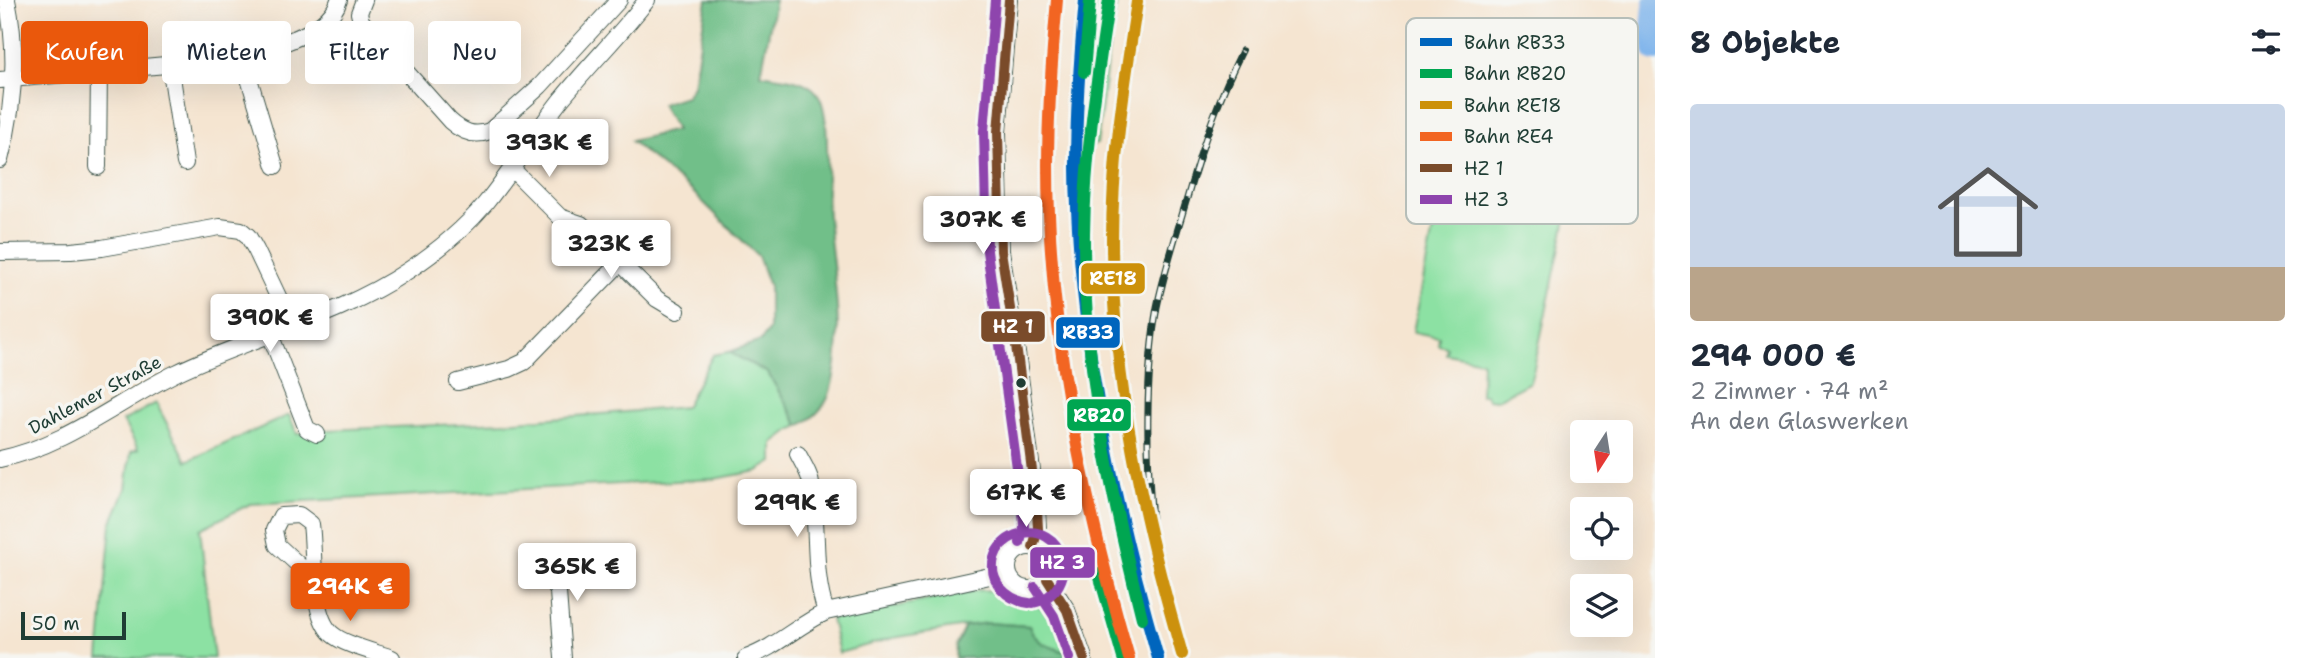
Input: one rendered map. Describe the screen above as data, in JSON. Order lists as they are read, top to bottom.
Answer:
{
  "streets": {
    "street": ["Dahlemer Straße"]
  },
  "lines": [
    "rail line RB33",
    "rail line RB20",
    "rail line RE4",
    "rail line RE18"
  ],
  "legend": [
    "Bahn RB33",
    "Bahn RB20",
    "Bahn RE18",
    "Bahn RE4",
    "HZ 1",
    "HZ 3"
  ],
  "scale_bar": "50 m",
  "north": "bottom",
  "page": {
    "heading": "8 Objekte",
    "chip": [
      "Kaufen",
      "Mieten",
      "Filter",
      "Neu"
    ],
    "list": [
      {
        "name": "294 000 €",
        "note": "2 Zimmer · 74 m² · An den Glaswerken"
      }
    ],
    "price": [
      "393K €",
      "307K €",
      "323K €",
      "390K €",
      "617K €",
      "299K €",
      "365K €",
      "294K €"
    ],
    "scale": "50 m"
  }
}
